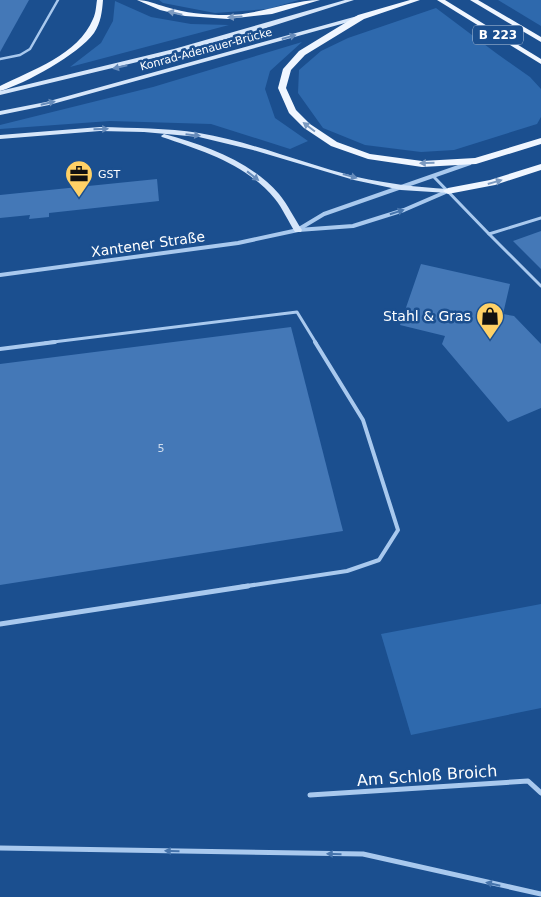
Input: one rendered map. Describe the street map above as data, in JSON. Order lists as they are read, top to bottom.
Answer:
{
  "streets": {
    "main road": ["B 223", "Konrad-Adenauer-Brücke"],
    "street": ["Xantener Straße"],
    "lane": ["Am Schloß Broich"]
  },
  "places": {
    "office": ["GST"],
    "shop": ["Stahl & Gras"]
  },
  "house_numbers": ["5"]
}
